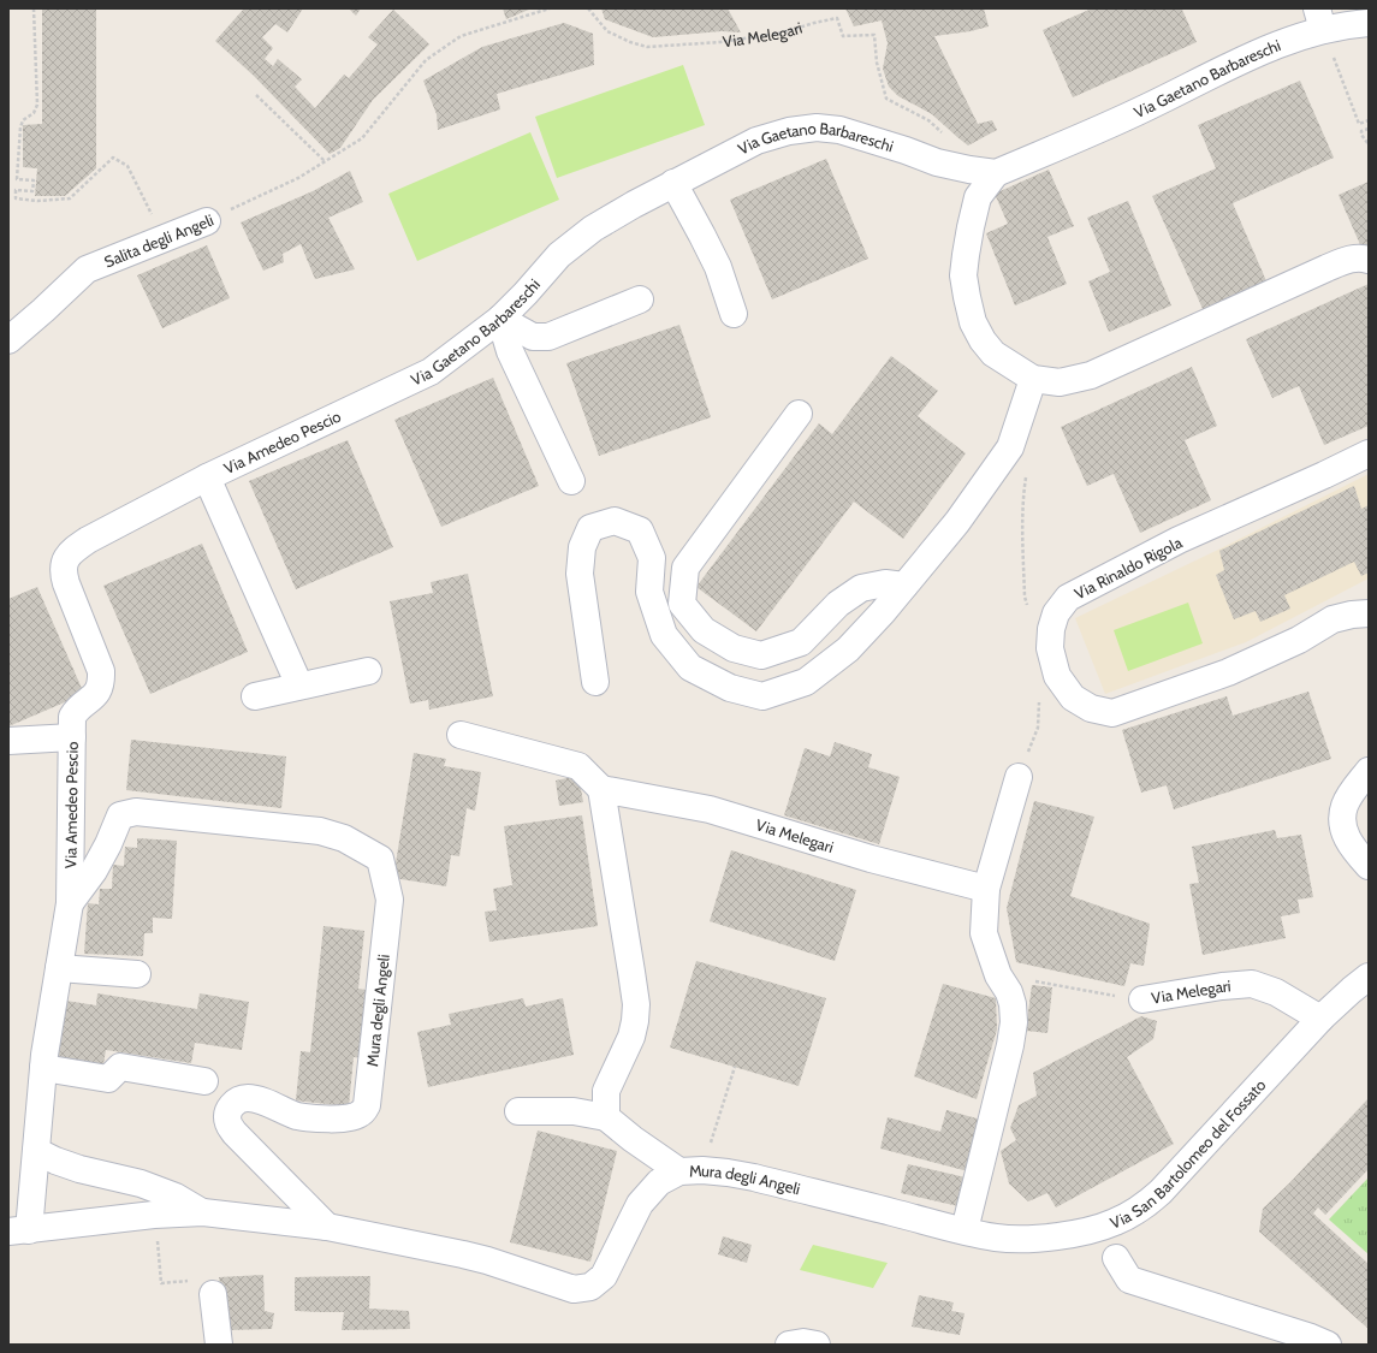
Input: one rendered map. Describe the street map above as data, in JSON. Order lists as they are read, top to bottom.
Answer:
{
  "streets": {
    "street": [
      "Via Melegari",
      "Via Gaetano Barbareschi",
      "Salita degli Angeli",
      "Via Amedeo Pescio",
      "Via Rinaldo Rigola",
      "Mura degli Angeli",
      "Via San Bartolomeo del Fossato"
    ]
  },
  "crossings": [
    ["Via Melegari", "Via Gaetano Barbareschi"],
    ["Via Melegari", "Via San Bartolomeo del Fossato"],
    ["Via Gaetano Barbareschi", "Via Amedeo Pescio"],
    ["Via Amedeo Pescio", "Mura degli Angeli"],
    ["Mura degli Angeli", "Via San Bartolomeo del Fossato"]
  ]
}
